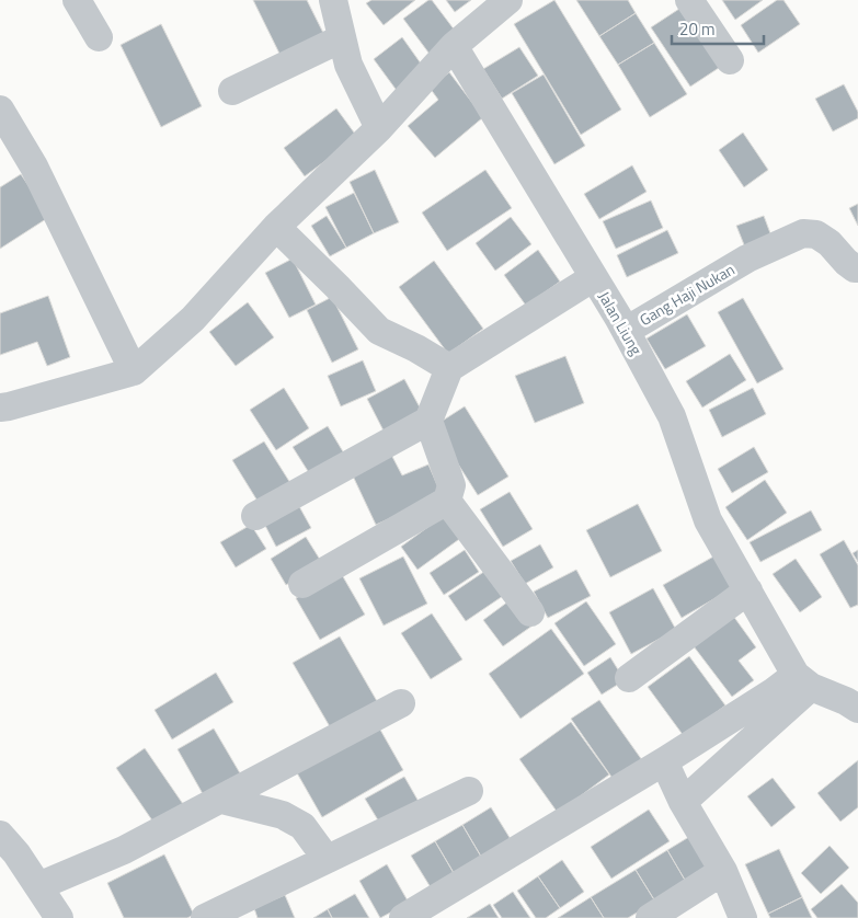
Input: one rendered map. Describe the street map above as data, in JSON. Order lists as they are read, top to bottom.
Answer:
{
  "streets": {
    "street": ["Gang Haji Nukan", "Jalan Liung"]
  },
  "crossings": [
    ["Gang Haji Nukan", "Jalan Liung"]
  ],
  "scale_bar": "20 m"
}
